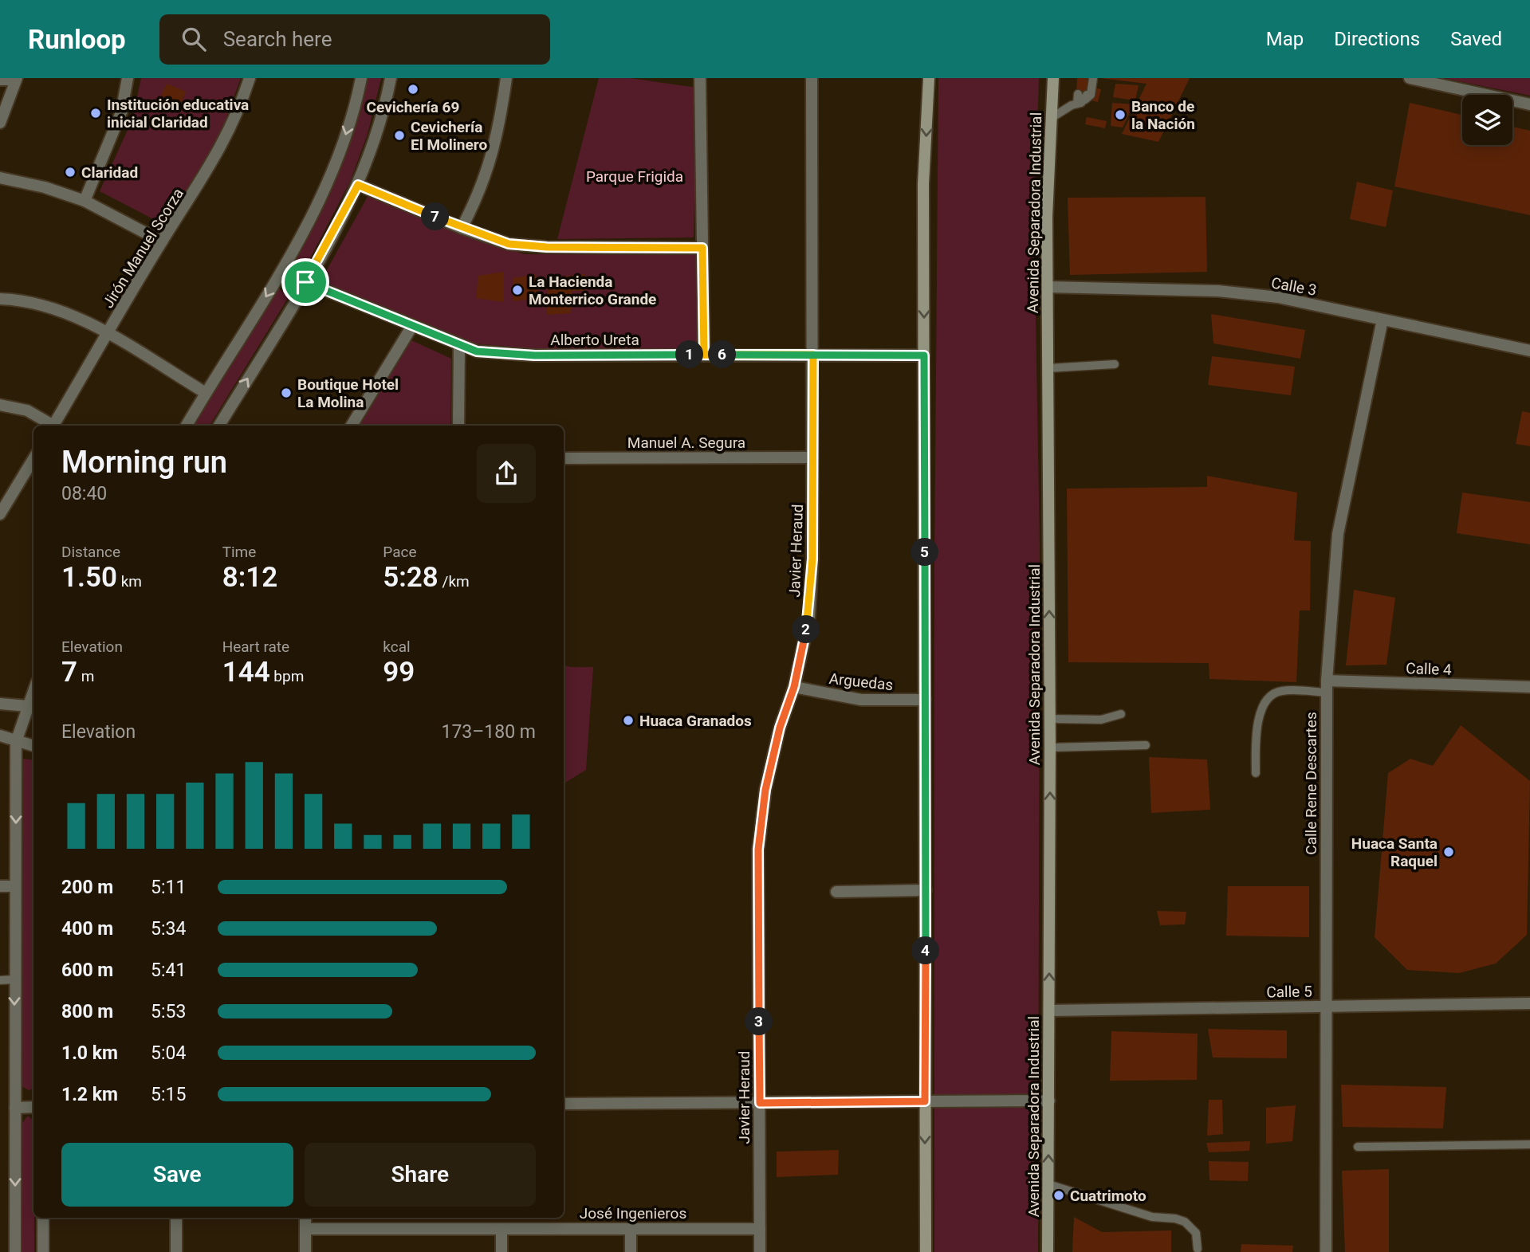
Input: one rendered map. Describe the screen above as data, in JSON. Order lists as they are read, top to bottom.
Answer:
{
  "streets": {
    "main road": ["Avenida Separadora Industrial"],
    "street": [
      "Jirón Manuel Scorza",
      "Calle 3",
      "Alberto Ureta",
      "Manuel A. Segura",
      "Javier Heraud",
      "Calle 4",
      "Arguedas",
      "Calle Rene Descartes",
      "Calle 5",
      "José Ingenieros"
    ]
  },
  "crossings": [
    ["Avenida Separadora Industrial", "Calle 3"],
    ["Avenida Separadora Industrial", "Calle 5"],
    ["Calle 3", "Calle Rene Descartes"],
    ["Alberto Ureta", "Javier Heraud"],
    ["Manuel A. Segura", "Javier Heraud"],
    ["Javier Heraud", "Arguedas"],
    ["Javier Heraud", "José Ingenieros"],
    ["Calle 4", "Calle Rene Descartes"],
    ["Calle Rene Descartes", "Calle 5"]
  ],
  "one_way": ["Avenida Separadora Industrial"],
  "parks": ["Parque Frigida"],
  "places": [
    "Cevichería 69",
    "Institución educativa inicial Claridad",
    "Banco de la Nación",
    "Cevichería El Molinero",
    "Claridad",
    "La Hacienda Monterrico Grande",
    "Boutique Hotel La Molina",
    "Huaca Granados",
    "Huaca Santa Raquel",
    "Cuatrimoto"
  ],
  "page": {
    "header": "Runloop",
    "search": "Search here",
    "nav": ["Map", "Directions", "Saved"],
    "pins": [
      "7",
      "1",
      "6",
      "5",
      "2",
      "4",
      "3"
    ],
    "heading": ["Morning run", "08:40"],
    "stats": [
      ["Distance", "1.50 km"],
      ["Time", "8:12"],
      ["Pace", "5:28 /km"],
      ["Elevation", "7 m"],
      ["Heart rate", "144 bpm"],
      ["kcal", "99"]
    ],
    "chart": ["Elevation", "173–180 m"],
    "list": [
      {
        "name": "200 m",
        "note": "5:11"
      },
      {
        "name": "400 m",
        "note": "5:34"
      },
      {
        "name": "600 m",
        "note": "5:41"
      },
      {
        "name": "800 m",
        "note": "5:53"
      },
      {
        "name": "1.0 km",
        "note": "5:04"
      },
      {
        "name": "1.2 km",
        "note": "5:15"
      }
    ],
    "buttons": ["Save", "Share"]
  }
}
